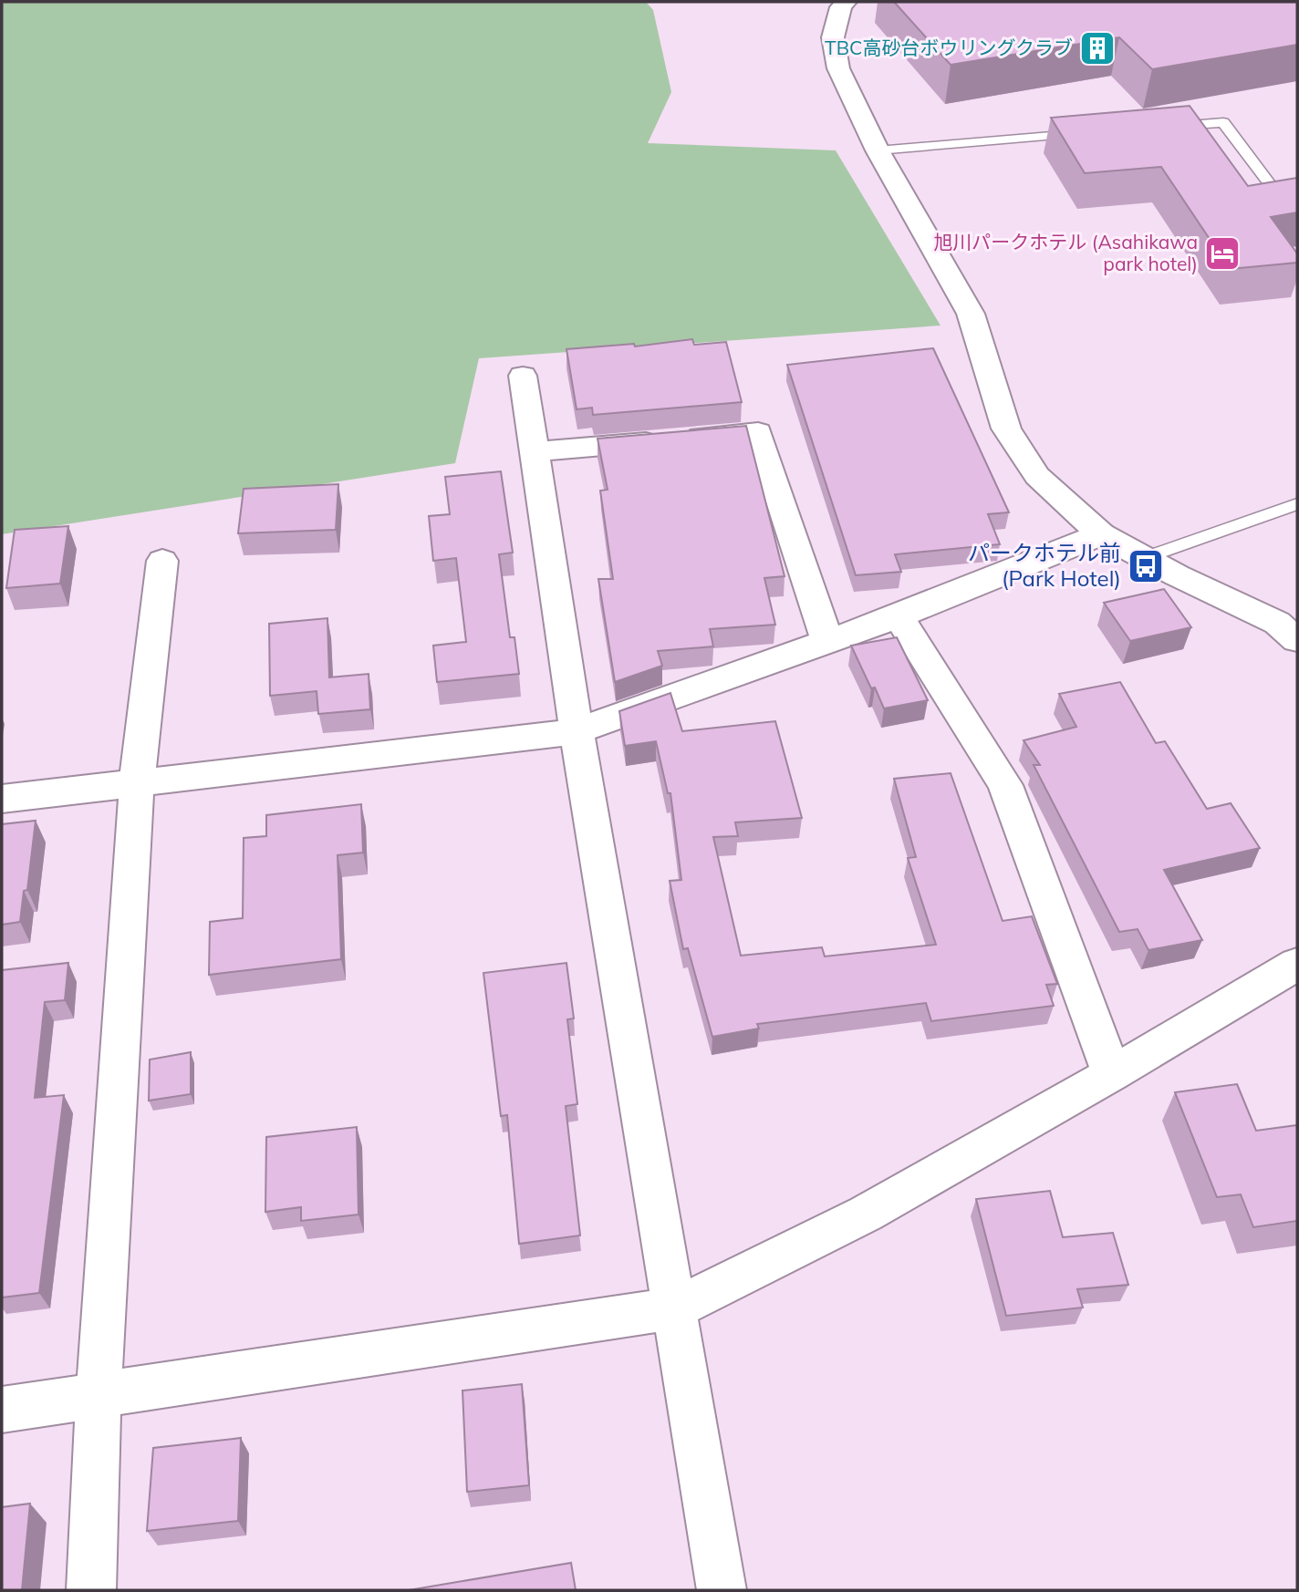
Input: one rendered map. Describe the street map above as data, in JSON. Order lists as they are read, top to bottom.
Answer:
{
  "places": {
    "building": ["TBC高砂台ボウリングクラブ"],
    "hotel": ["旭川パークホテル (Asahikawa park hotel)"],
    "bus stop": ["パークホテル前 (Park Hotel)"]
  }
}
